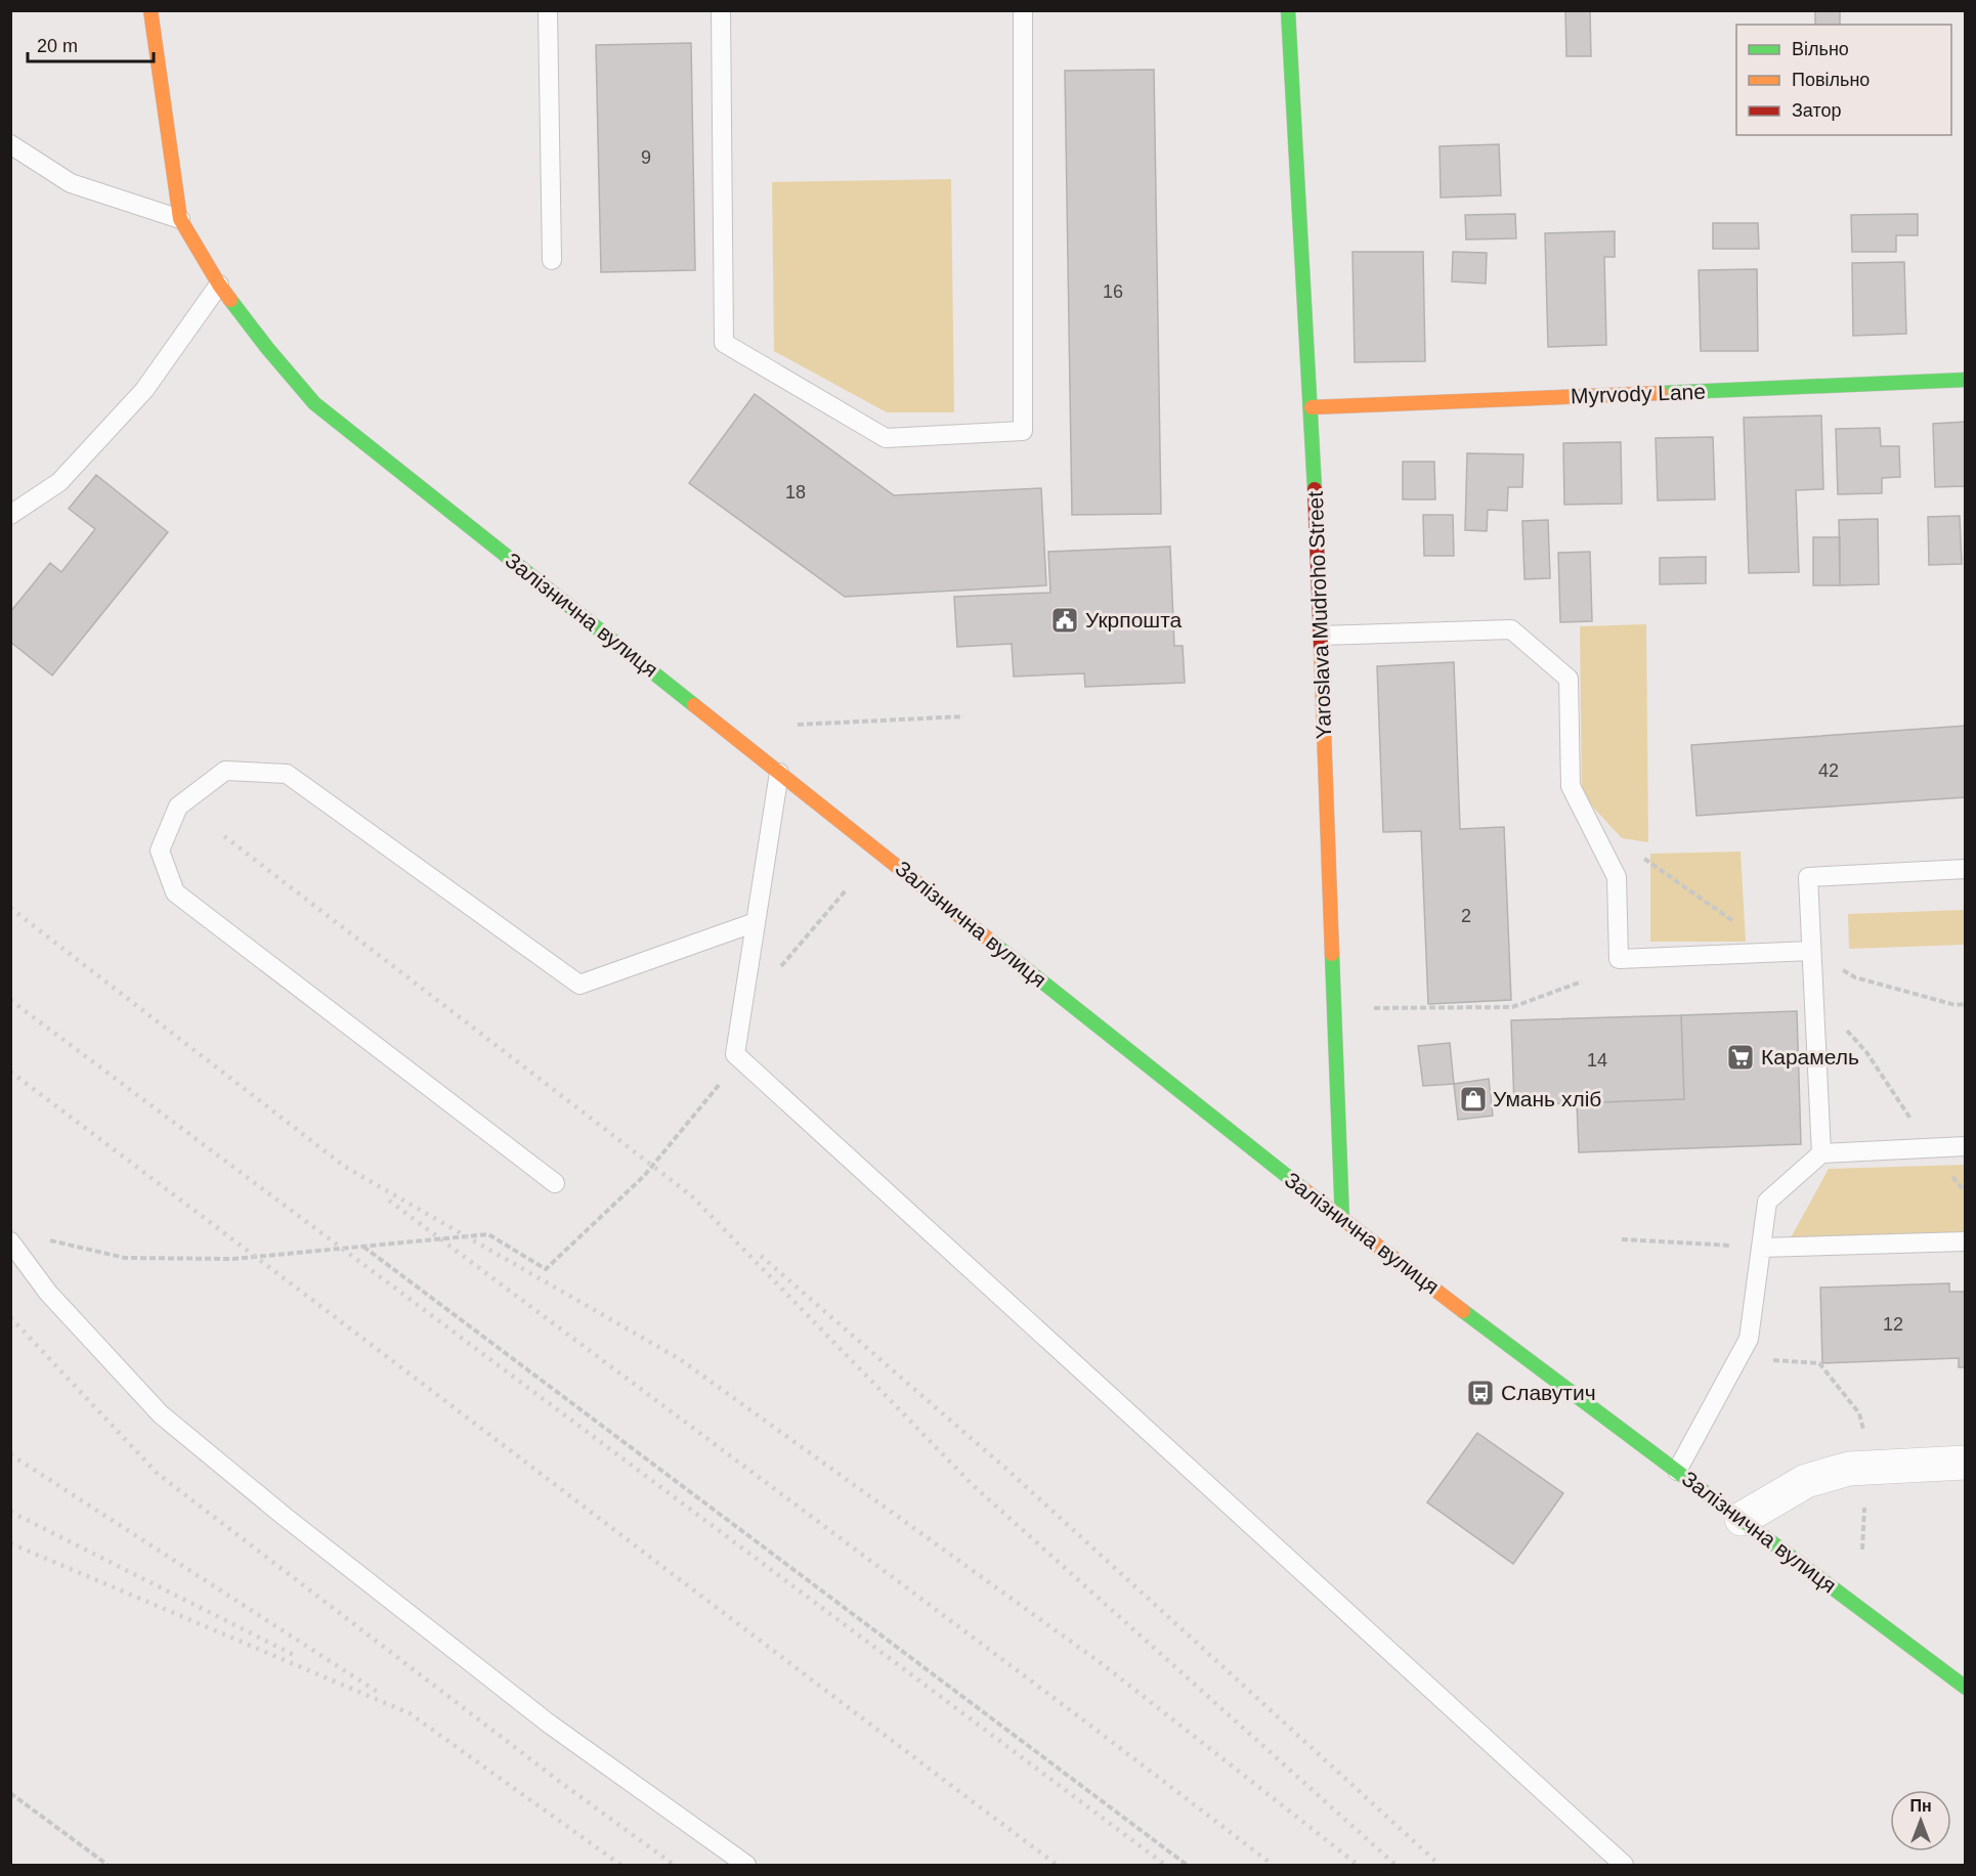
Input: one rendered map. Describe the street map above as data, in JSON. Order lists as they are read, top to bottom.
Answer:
{
  "streets": {
    "main road": ["Myrvody Lane", "Залізнична вулиця", "Yaroslava Mudroho Street"]
  },
  "crossings": [
    ["Myrvody Lane", "Yaroslava Mudroho Street"],
    ["Залізнична вулиця", "Yaroslava Mudroho Street"]
  ],
  "places": {
    "public building": ["Укрпошта"],
    "supermarket": ["Карамель"],
    "shop": ["Умань хліб"],
    "bus stop": ["Славутич"]
  },
  "house_numbers": [
    "9",
    "16",
    "18",
    "42",
    "2",
    "14",
    "12"
  ],
  "legend": ["Вільно", "Повільно", "Затор"],
  "scale_bar": "20 m",
  "north": "top"
}
